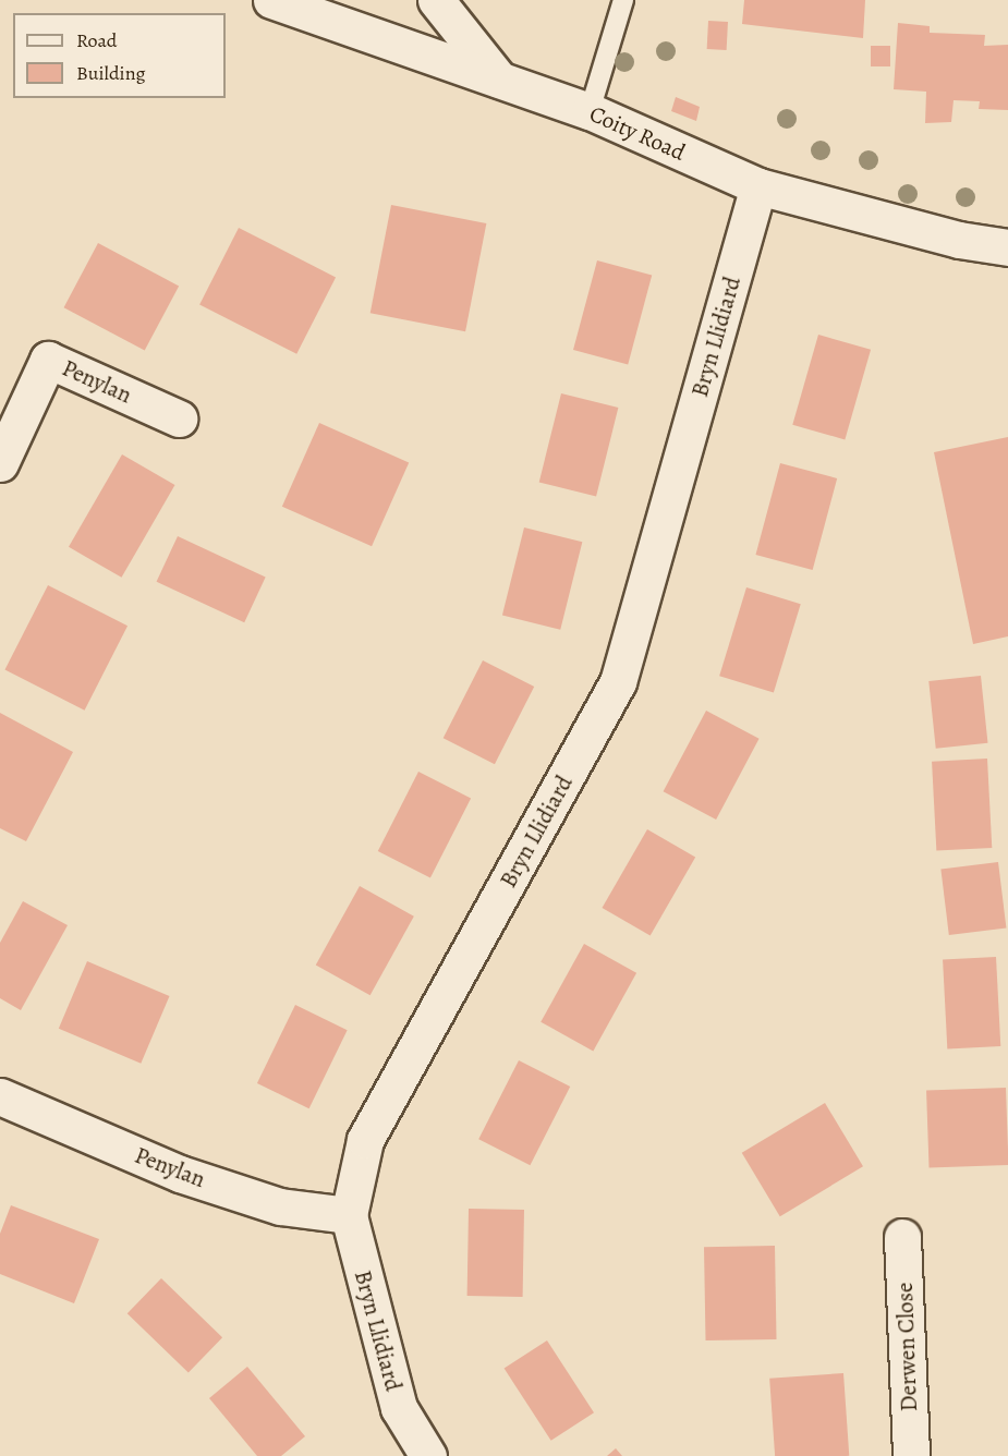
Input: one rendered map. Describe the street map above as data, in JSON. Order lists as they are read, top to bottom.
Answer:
{
  "streets": {
    "street": [
      "Coity Road",
      "Bryn Llidiard",
      "Penylan",
      "Derwen Close"
    ]
  },
  "crossings": [
    ["Coity Road", "Bryn Llidiard"],
    ["Bryn Llidiard", "Penylan"]
  ],
  "legend": ["Road", "Building"]
}
